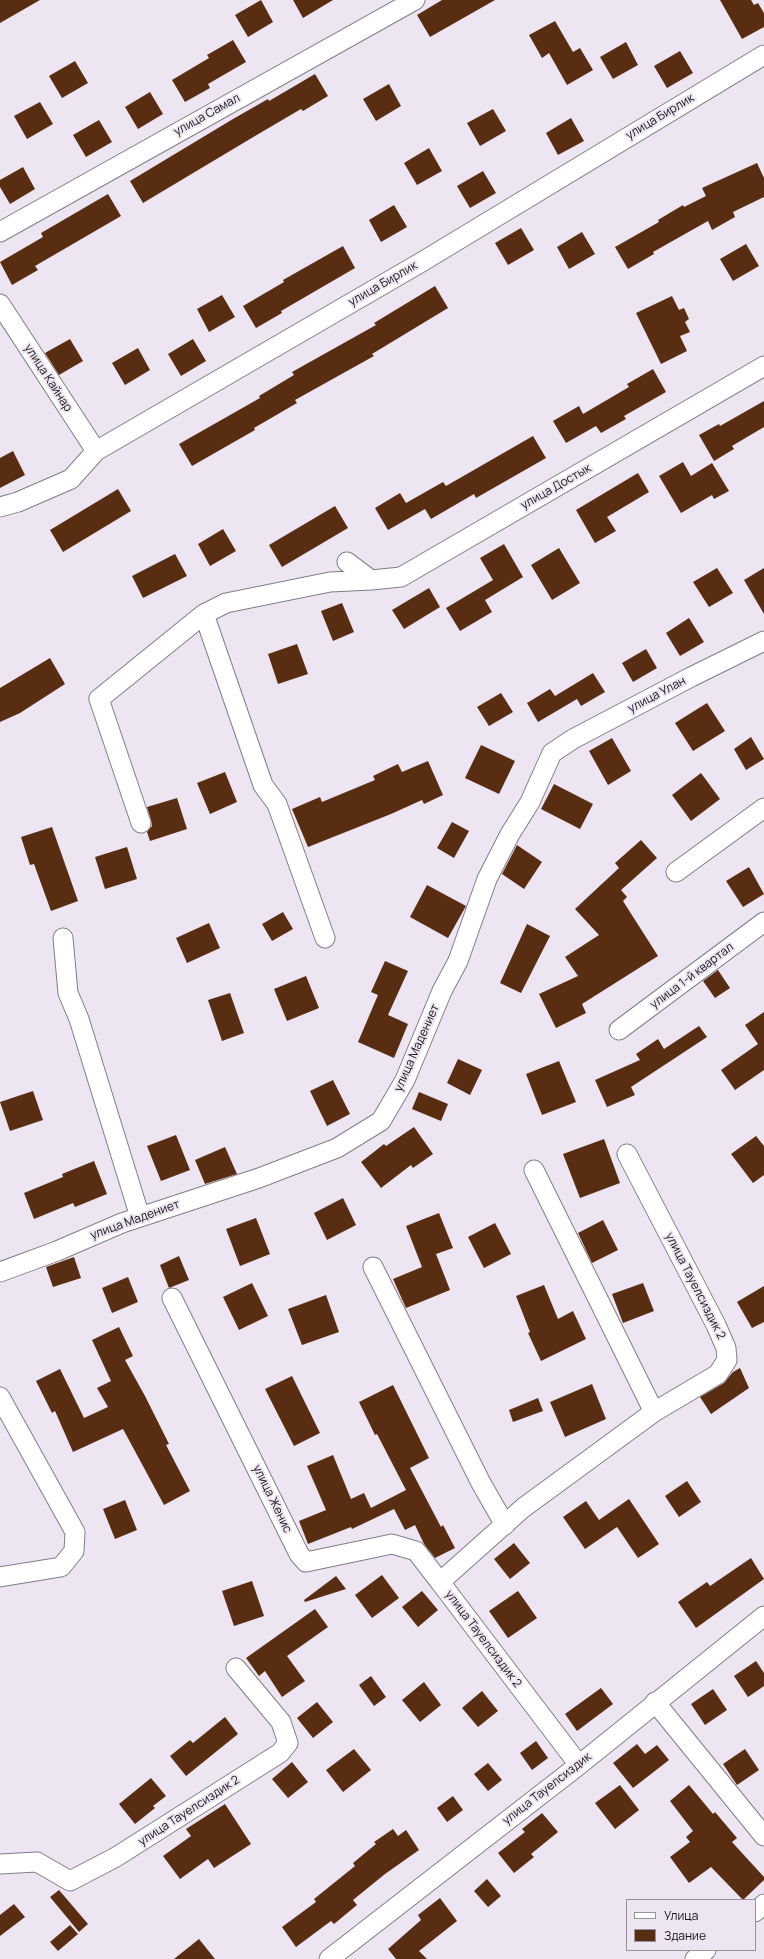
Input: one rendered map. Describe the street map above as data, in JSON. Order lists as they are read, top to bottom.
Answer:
{
  "streets": {
    "street": [
      "улица Самал",
      "улица Бирлик",
      "улица Кайнар",
      "улица Достык",
      "улица Улан",
      "улица 1-й квартал",
      "улица Мадениет",
      "улица Тауелсиздик 2",
      "улица Женис",
      "улица Тауелсиздик"
    ]
  },
  "crossings": [
    ["улица Бирлик", "улица Кайнар"],
    ["улица Улан", "улица Мадениет"],
    ["улица Тауелсиздик 2", "улица Женис"],
    ["улица Тауелсиздик 2", "улица Тауелсиздик"]
  ],
  "legend": ["Улица", "Здание"]
}
